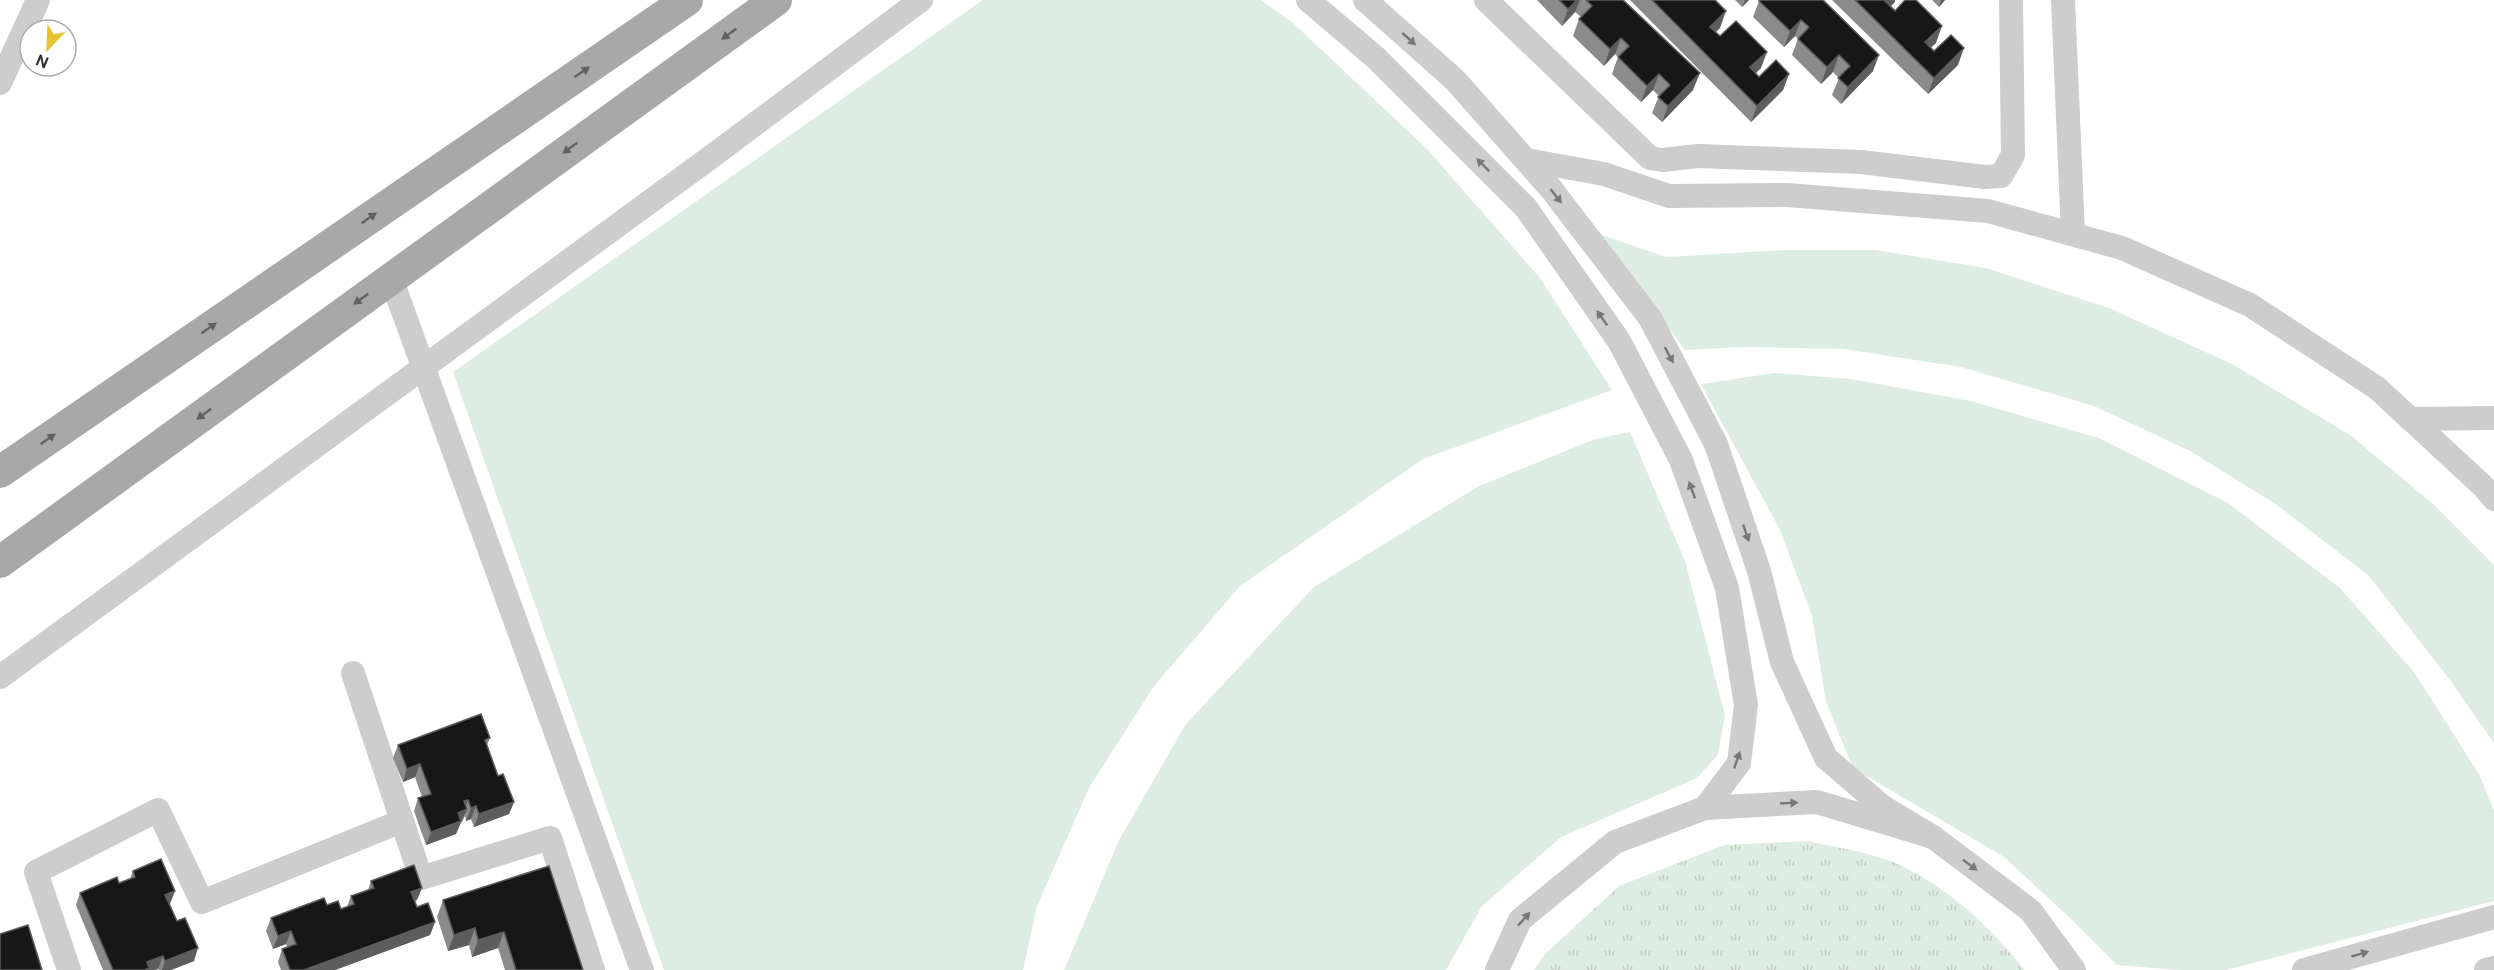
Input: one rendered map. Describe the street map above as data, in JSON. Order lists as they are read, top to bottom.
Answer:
{
  "north": "bottom left"
}
